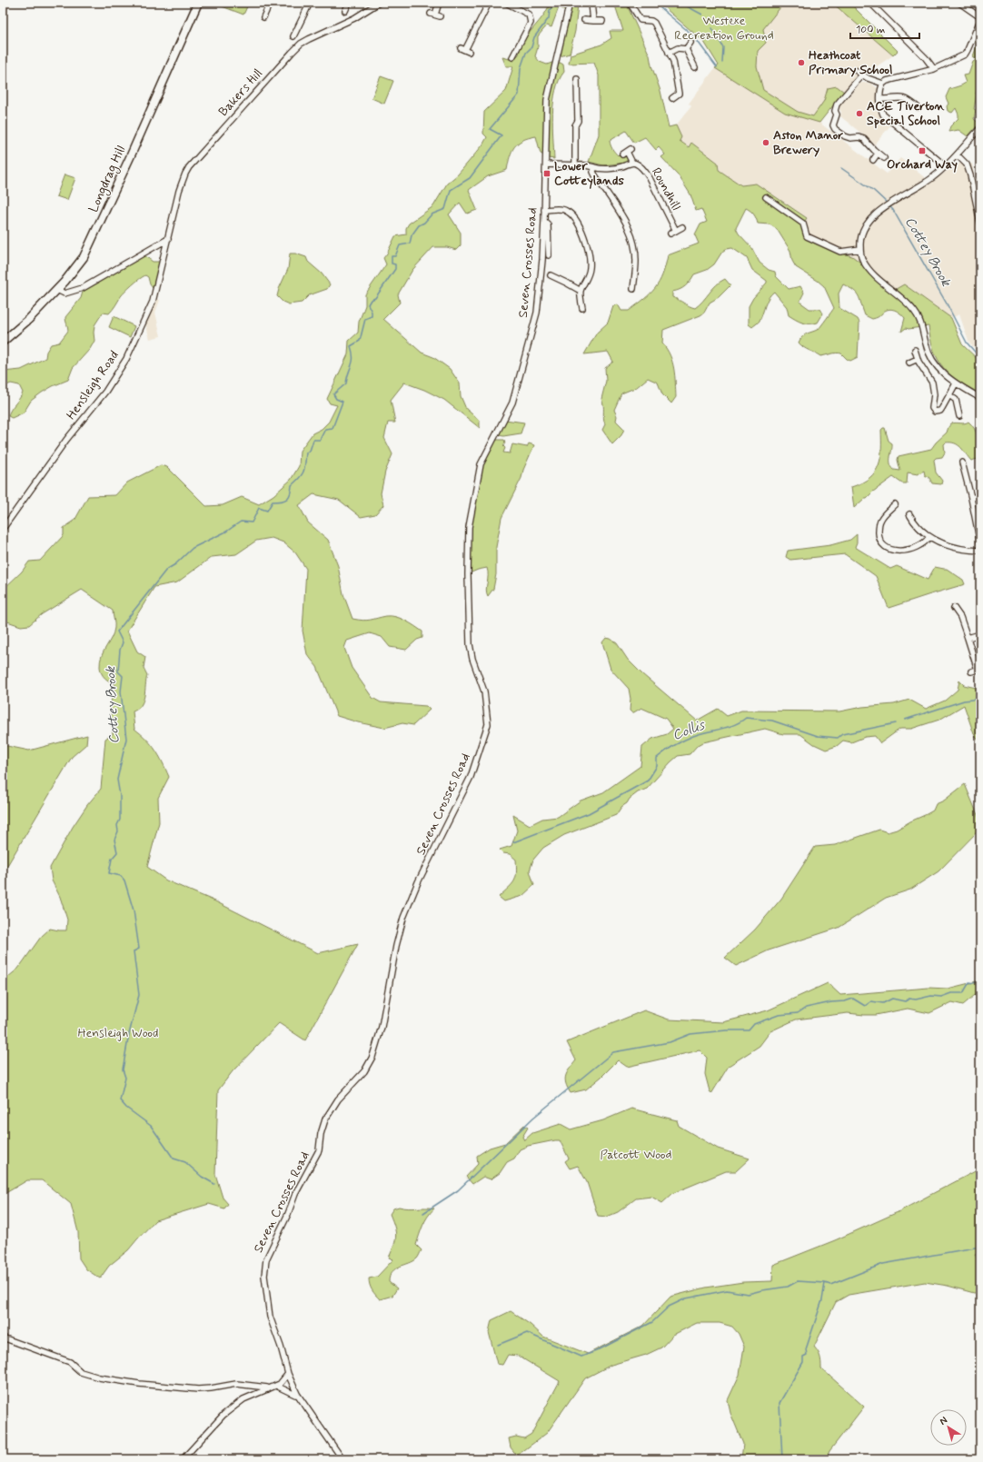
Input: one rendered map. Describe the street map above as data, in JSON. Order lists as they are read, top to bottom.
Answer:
{
  "streets": {
    "main road": ["Longdrag Hill"],
    "street": [
      "Bakers Hill",
      "Roundhill",
      "Seven Crosses Road",
      "Hensleigh Road"
    ]
  },
  "crossings": [
    ["Bakers Hill", "Hensleigh Road"]
  ],
  "water": ["Cottey Brook", "Collis"],
  "parks": ["Westexe Recreation Ground", "Hensleigh Wood", "Patcott Wood"],
  "places": {
    "other": ["Heathcoat Primary School", "ACE Tiverton Special School", "Aston Manor Brewery"],
    "transit": ["Orchard Way", "Lower Cotteylands"]
  },
  "scale_bar": "100 m",
  "north": "top left"
}
